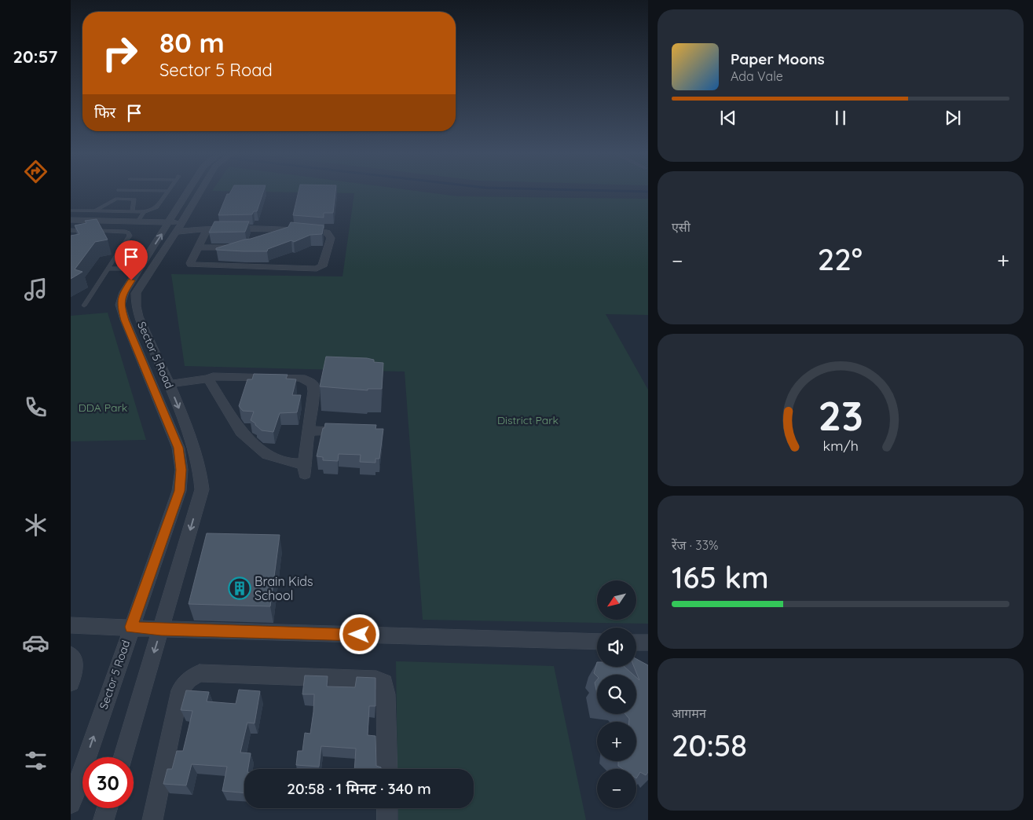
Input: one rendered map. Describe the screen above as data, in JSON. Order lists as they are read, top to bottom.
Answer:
{
  "streets": {
    "street": ["Sector 5 Road"]
  },
  "parks": ["DDA Park", "District Park"],
  "places": {
    "building": ["Brain Kids School"]
  },
  "north": "bottom left",
  "page": {
    "tabs": "20:57",
    "turn": ["80 m", "Sector 5 Road"],
    "song": ["Paper Moons", "Ada Vale"],
    "then": "फिर",
    "tile": [
      "एसी",
      ["रेंज · 33%", "165 km"],
      ["आगमन", "20:58"]
    ],
    "heat": ["−", "22°", "+"],
    "map_buttons": ["+", "−"],
    "limit": "30",
    "trip": "20:58 · 1 मिनट · 340 m",
    "gauge": ["23", "km/h"]
  }
}
